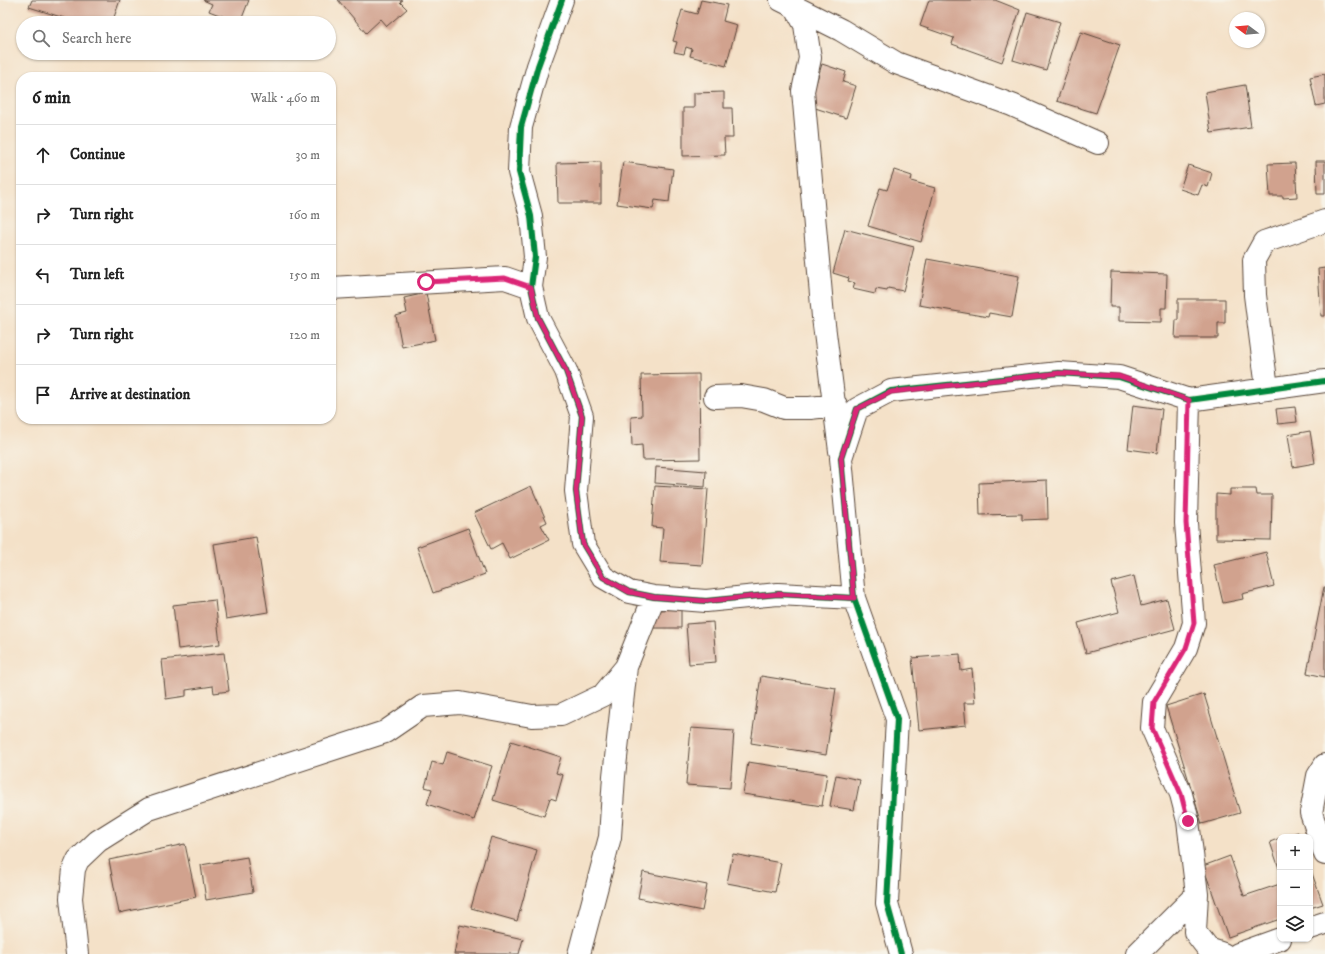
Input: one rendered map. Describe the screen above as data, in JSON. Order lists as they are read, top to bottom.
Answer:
{
  "north": "left",
  "page": {
    "search": "Search here",
    "heading": ["6 min", "Walk · 460 m"],
    "list": [
      ["Continue", "30 m"],
      ["Turn right", "160 m"],
      ["Turn left", "150 m"],
      ["Turn right", "120 m"],
      "Arrive at destination"
    ],
    "map_buttons": ["+", "−"]
  }
}
